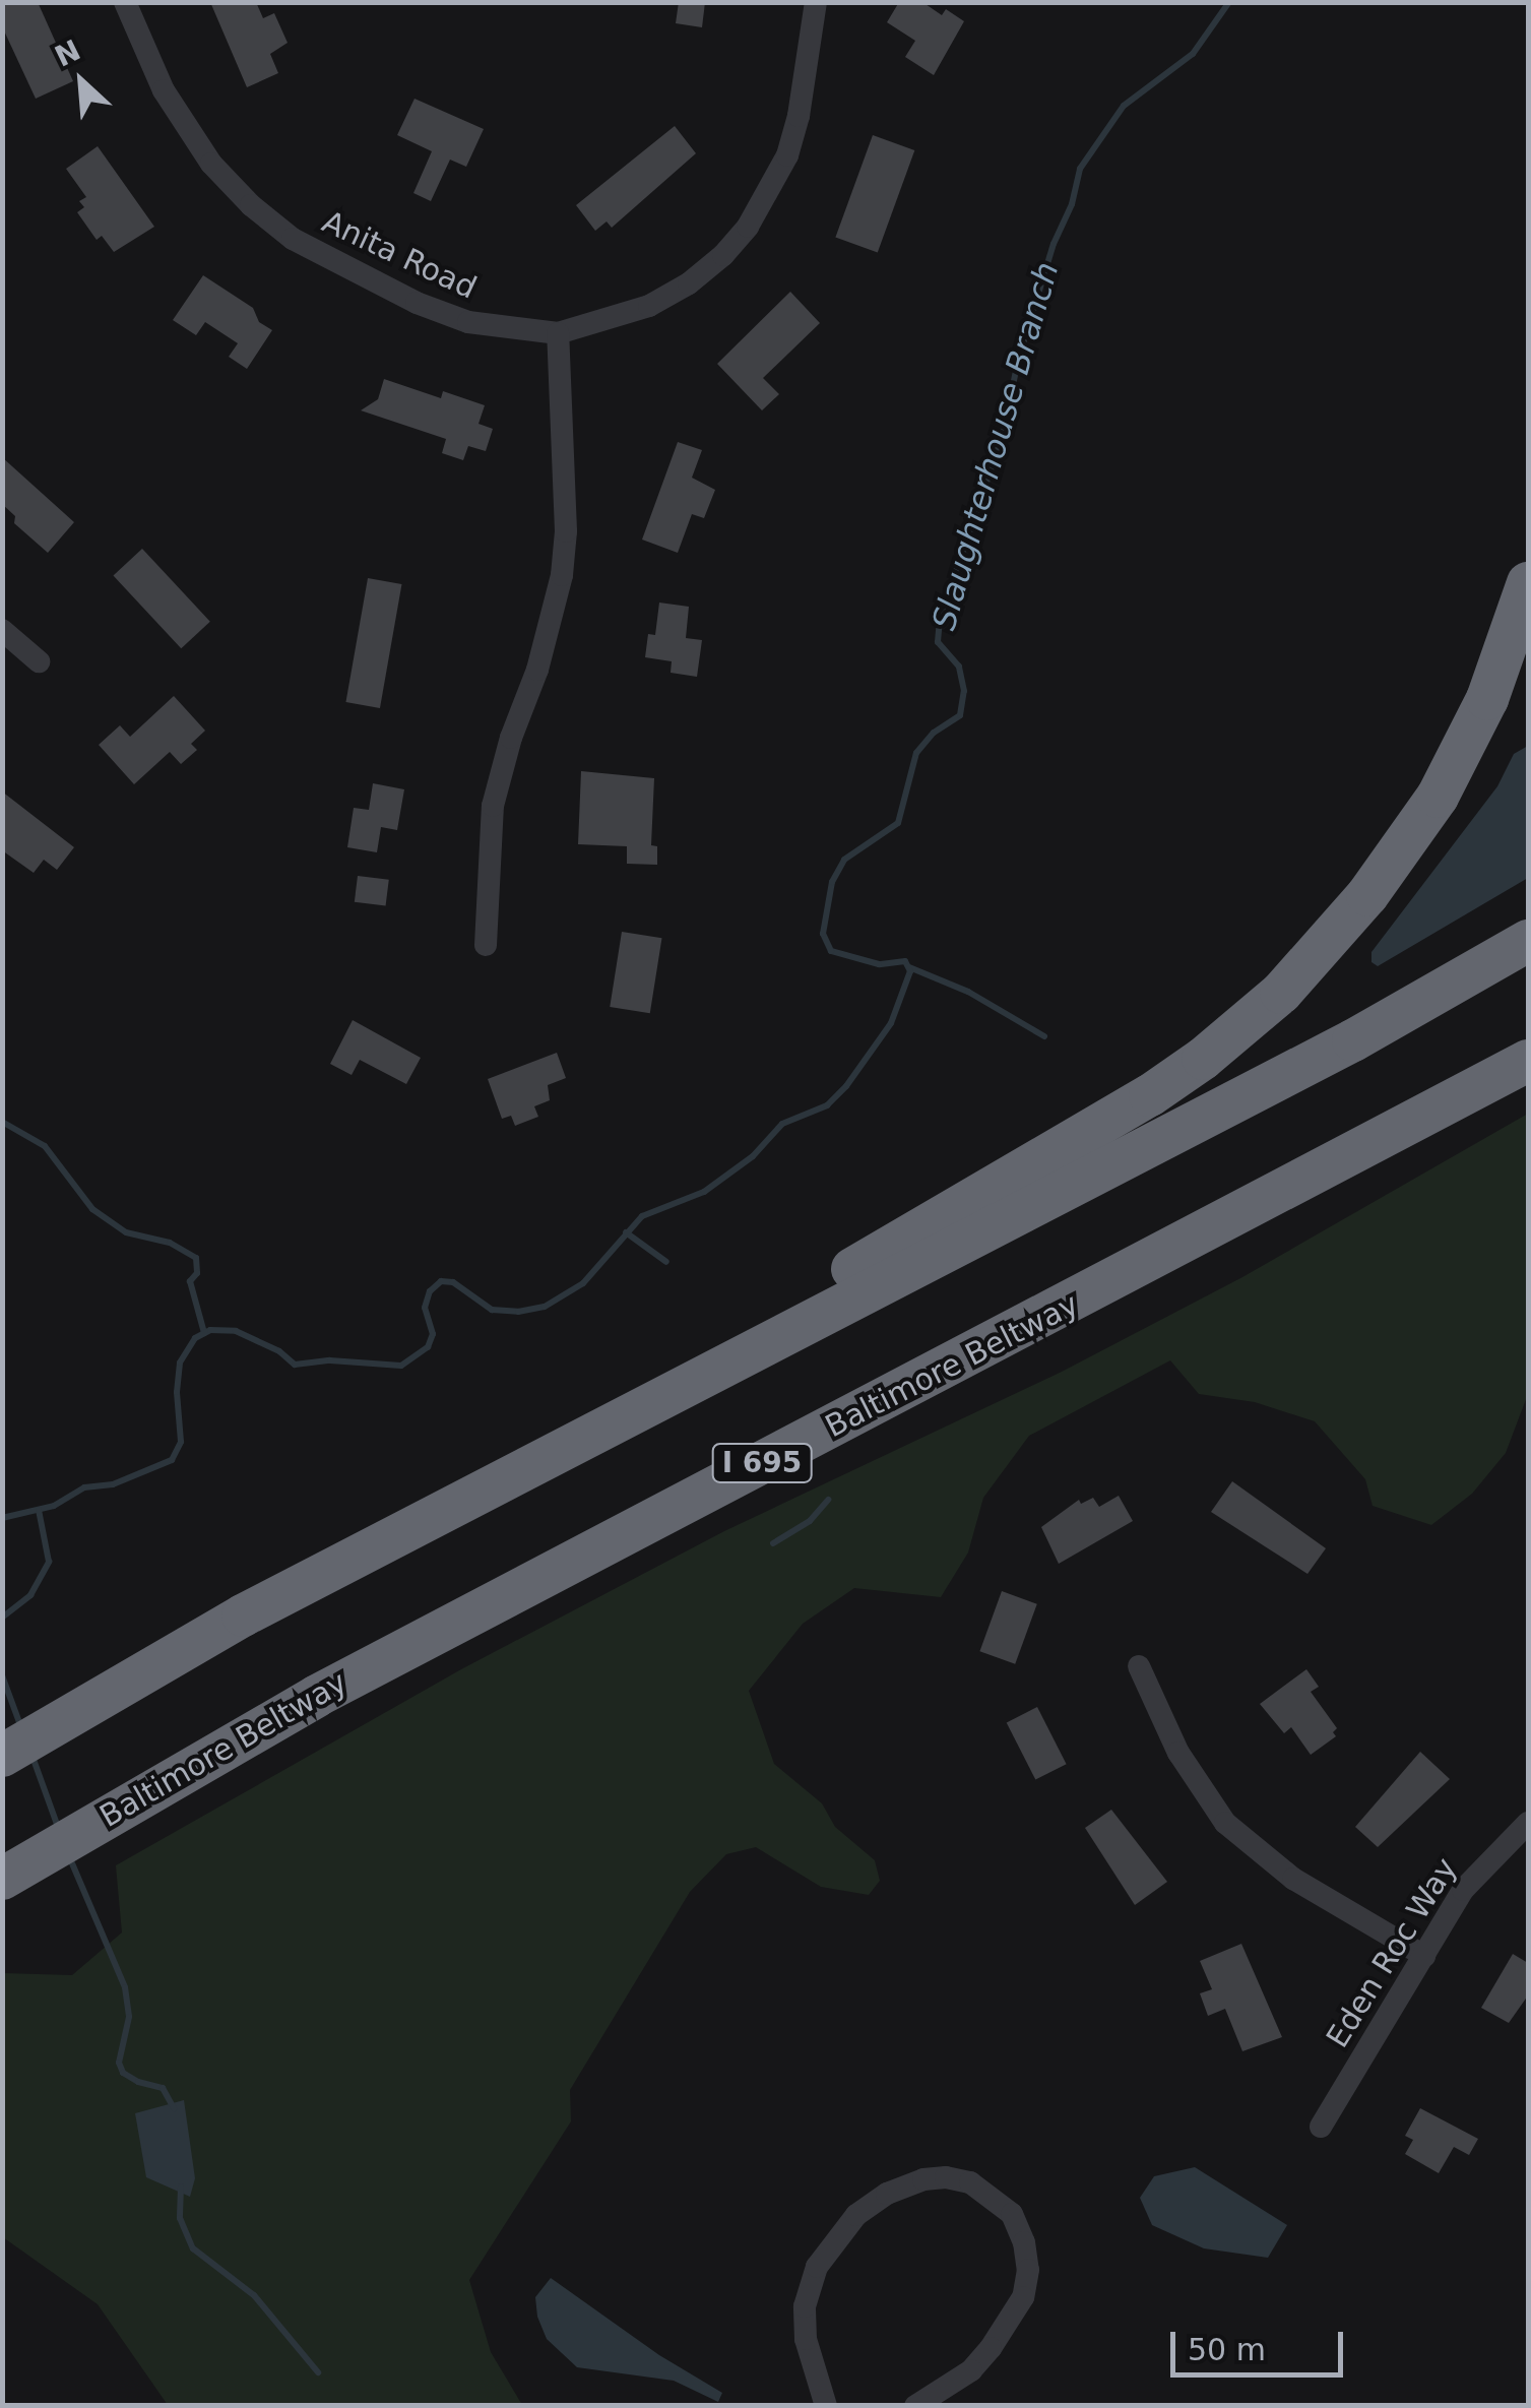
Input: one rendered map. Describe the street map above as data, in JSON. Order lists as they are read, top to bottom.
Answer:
{
  "streets": {
    "highway": ["Baltimore Beltway", "I 695"],
    "street": ["Anita Road", "Eden Roc Way"]
  },
  "water": ["Slaughterhouse Branch"],
  "scale_bar": "50 m",
  "north": "top left"
}
